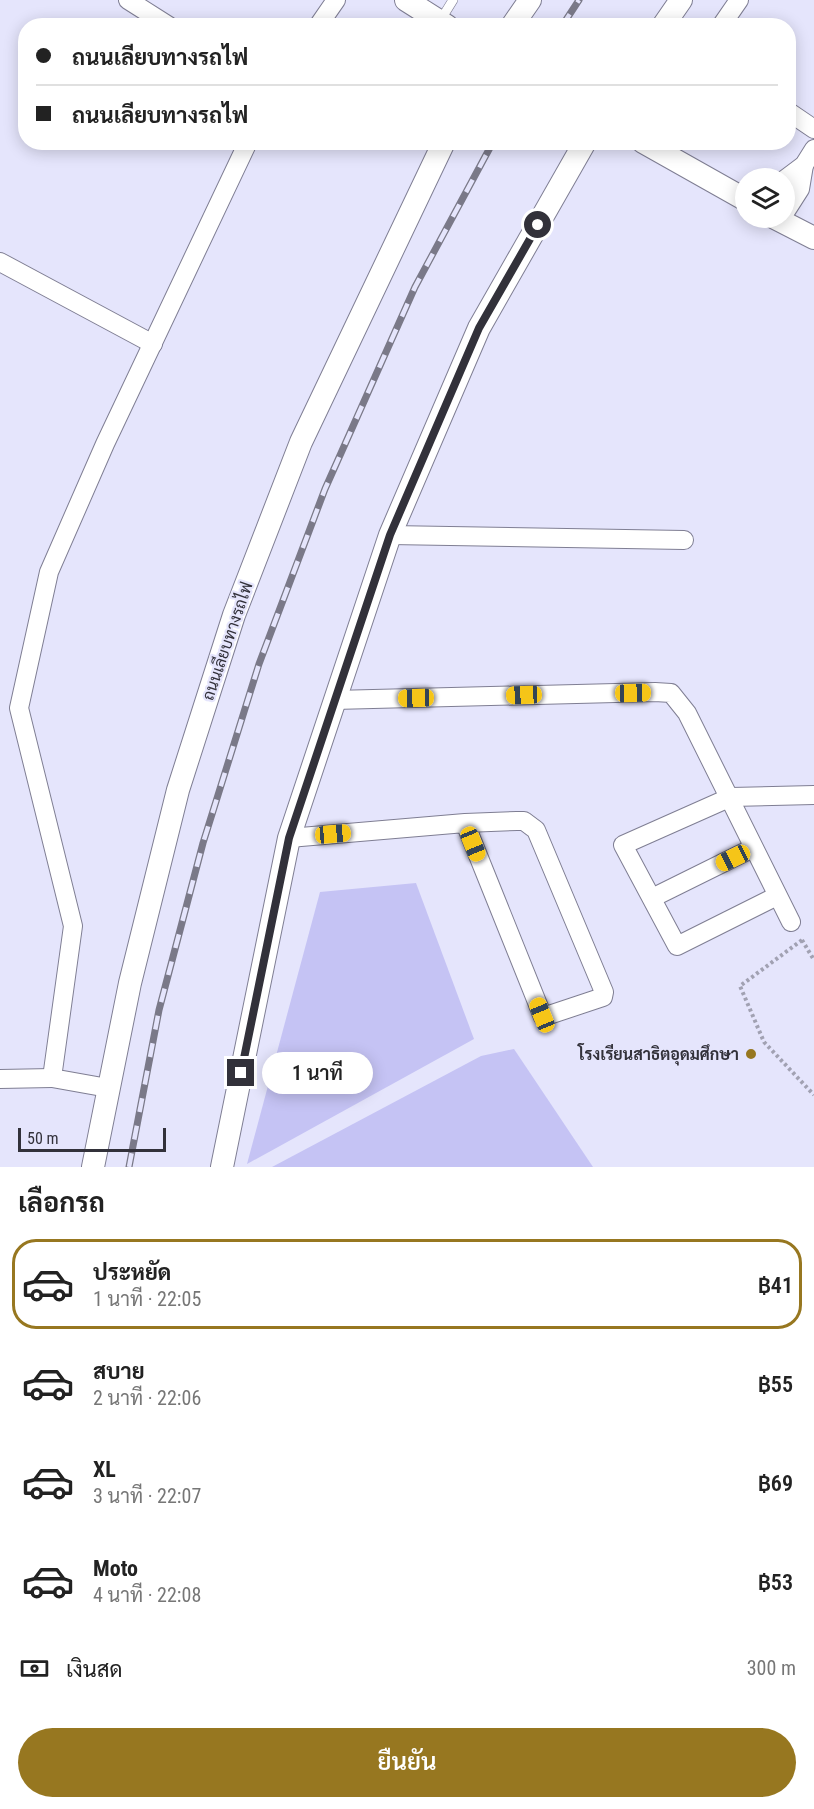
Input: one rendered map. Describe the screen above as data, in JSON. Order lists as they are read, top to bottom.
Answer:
{
  "streets": {
    "street": ["ถนนเลียบทางรถไฟ"]
  },
  "places": ["โรงเรียนสาธิตอุดมศึกษา"],
  "scale_bar": "50 m",
  "page": {
    "banner": ["ถนนเลียบทางรถไฟ", "ถนนเลียบทางรถไฟ"],
    "bubble": "1 นาที",
    "scale": "50 m",
    "heading": "เลือกรถ",
    "list": [
      {
        "name": "ประหยัด",
        "note": "1 นาที · 22:05",
        "value": "฿41"
      },
      {
        "name": "สบาย",
        "note": "2 นาที · 22:06",
        "value": "฿55"
      },
      {
        "name": "XL",
        "note": "3 นาที · 22:07",
        "value": "฿69"
      },
      {
        "name": "Moto",
        "note": "4 นาที · 22:08",
        "value": "฿53"
      }
    ],
    "pay": ["เงินสด", "300 m"],
    "buttons": "ยืนยัน"
  }
}
